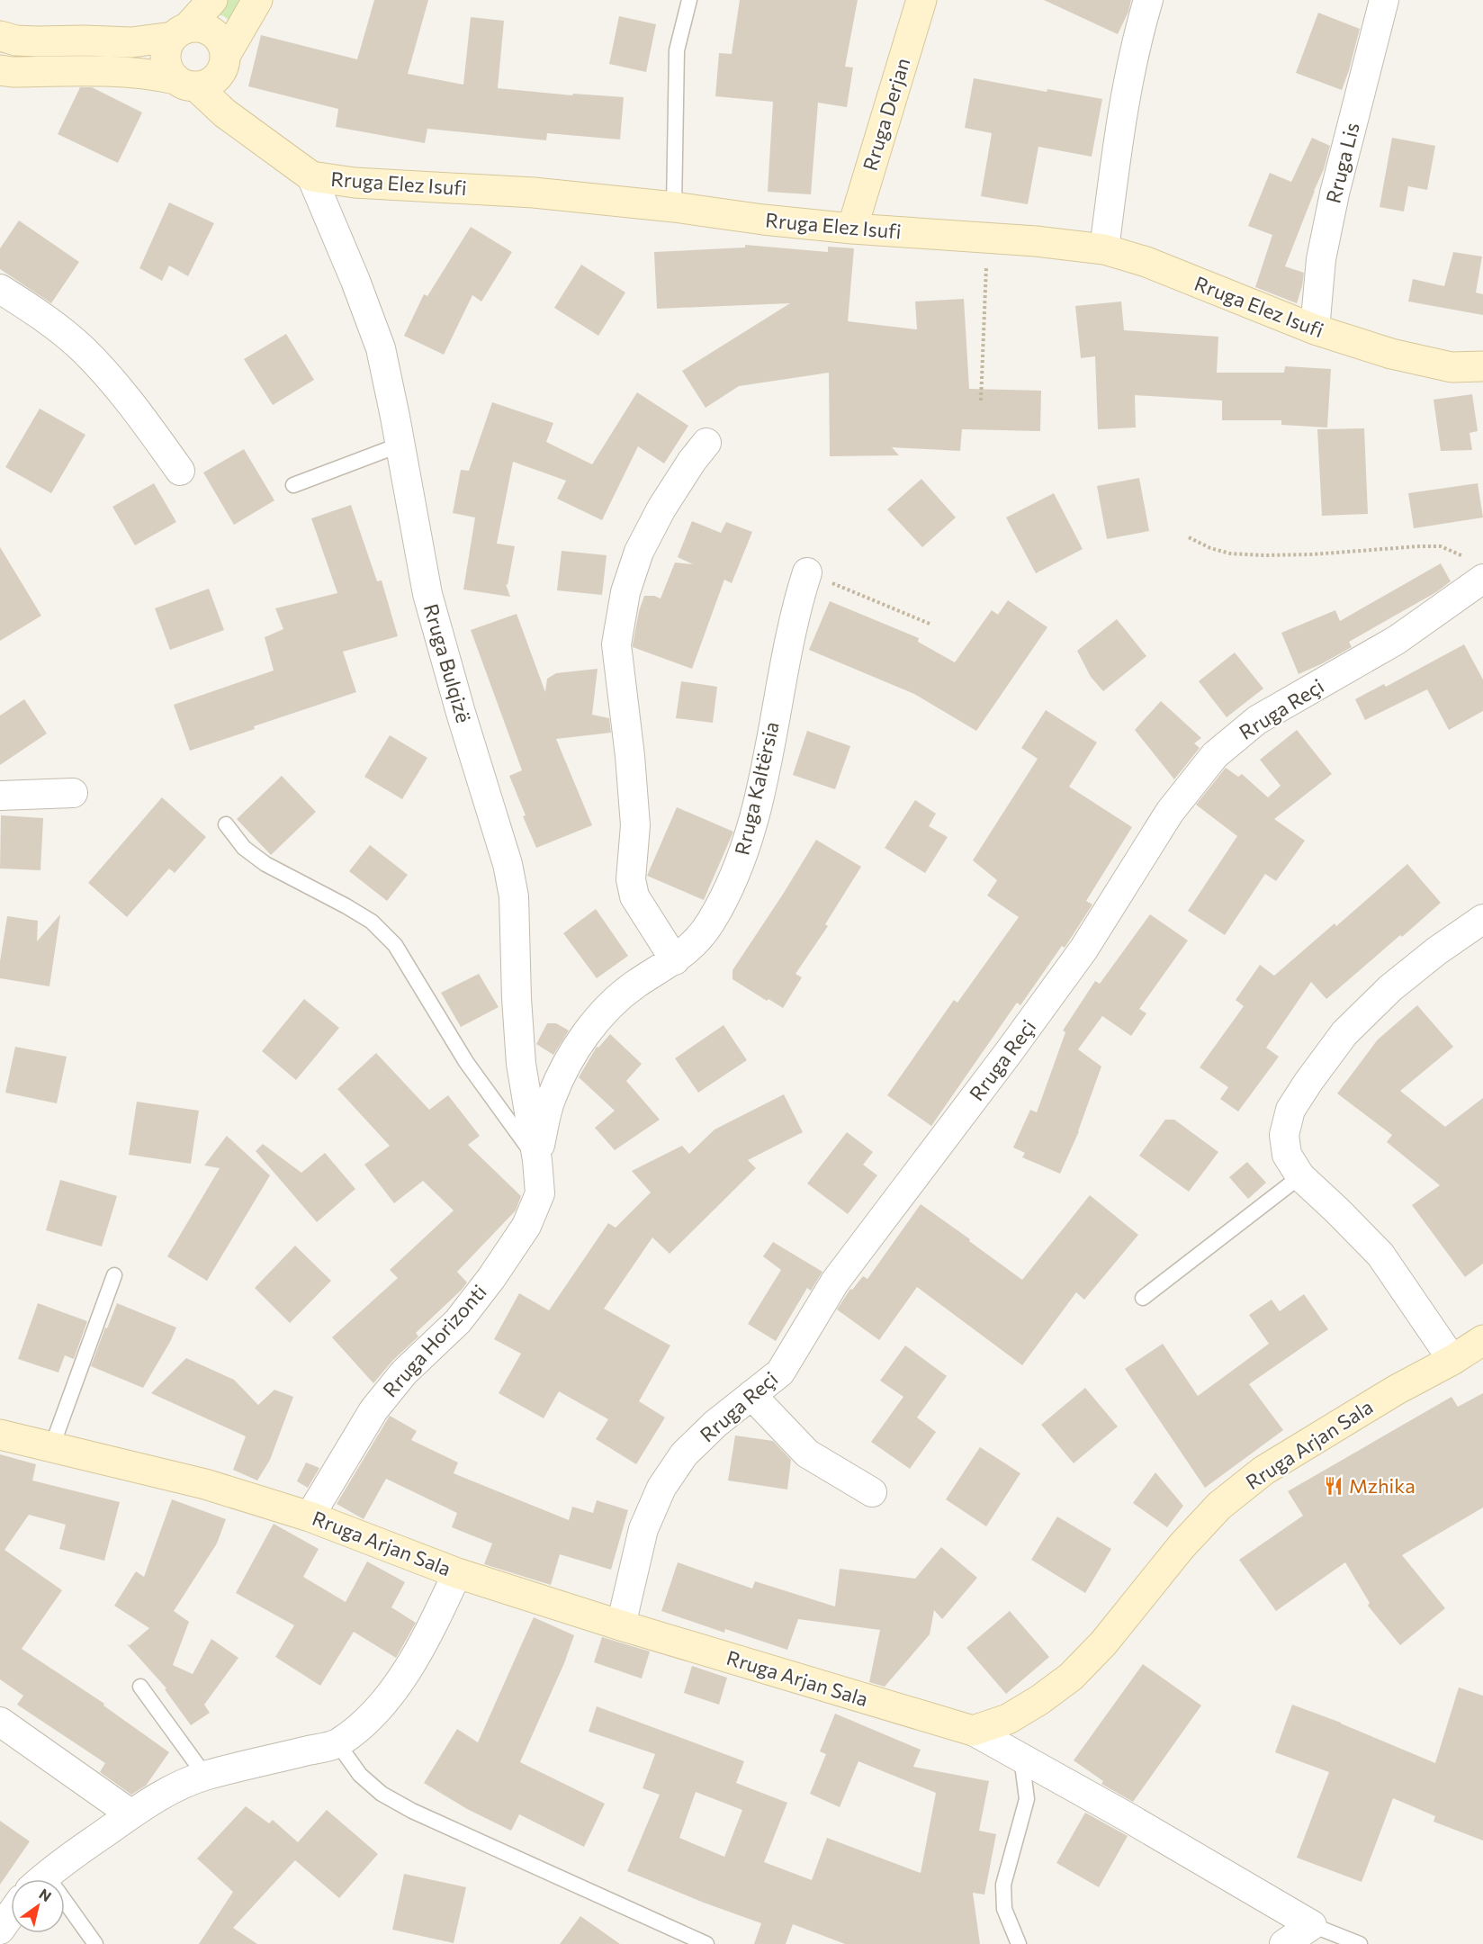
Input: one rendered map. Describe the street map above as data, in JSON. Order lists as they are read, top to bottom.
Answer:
{
  "streets": {
    "street": [
      "Rruga Derjan",
      "Rruga Lis",
      "Rruga Elez Isufi",
      "Rruga Bulqizë",
      "Rruga Reçi",
      "Rruga Kaltërsia",
      "Rruga Horizonti",
      "Rruga Arjan Sala"
    ]
  },
  "crossings": [
    ["Rruga Derjan", "Rruga Elez Isufi"],
    ["Rruga Lis", "Rruga Elez Isufi"],
    ["Rruga Elez Isufi", "Rruga Bulqizë"],
    ["Rruga Bulqizë", "Rruga Kaltërsia"],
    ["Rruga Bulqizë", "Rruga Horizonti"],
    ["Rruga Reçi", "Rruga Arjan Sala"],
    ["Rruga Kaltërsia", "Rruga Horizonti"],
    ["Rruga Horizonti", "Rruga Arjan Sala"]
  ],
  "places": {
    "restaurant": ["Mzhika"]
  },
  "north": "top right"
}
